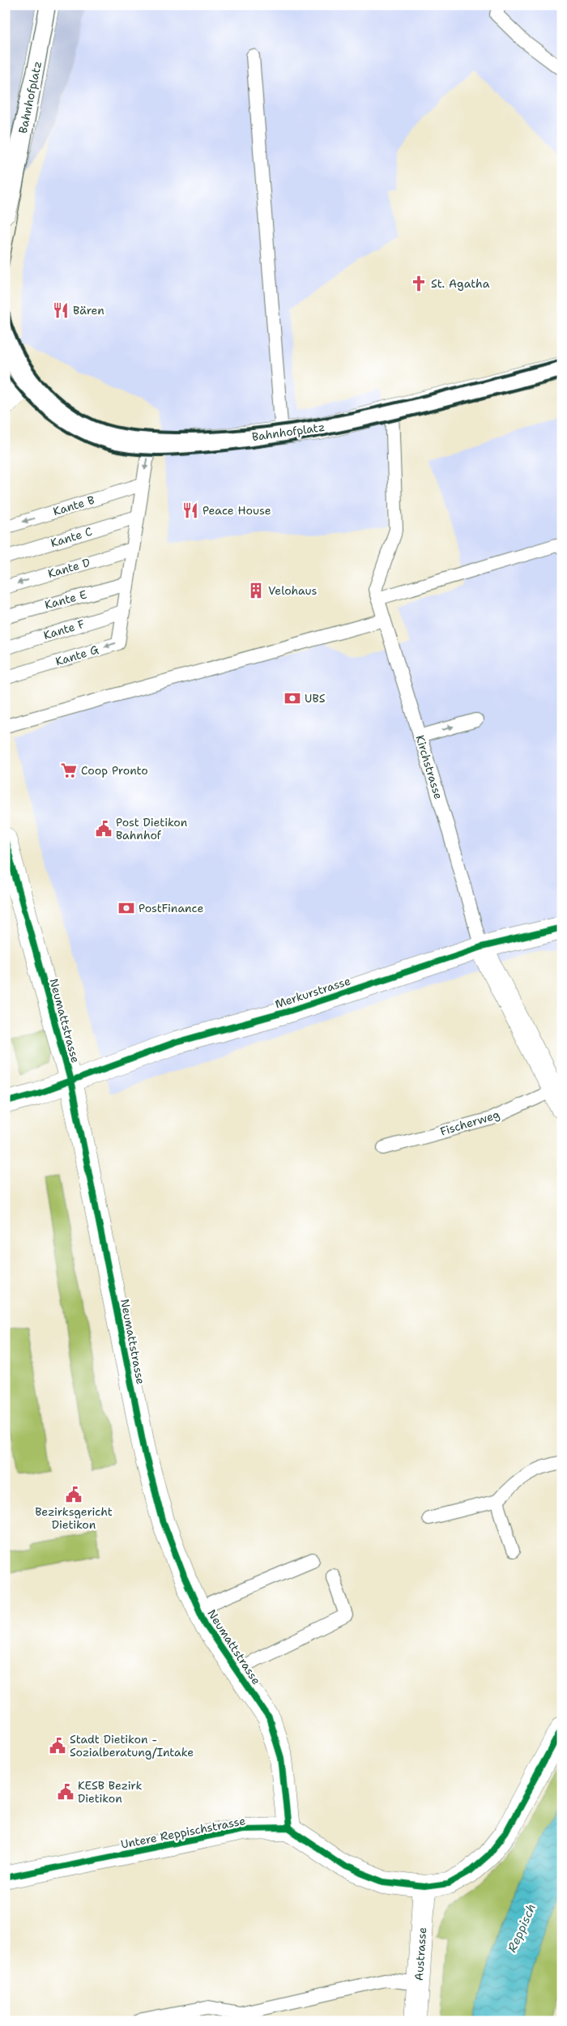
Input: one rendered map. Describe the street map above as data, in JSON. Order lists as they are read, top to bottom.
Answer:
{
  "streets": {
    "street": [
      "Bahnhofplatz",
      "Kirchstrasse",
      "Merkurstrasse",
      "Neumattstrasse",
      "Untere Reppischstrasse",
      "Austrasse"
    ],
    "lane": [
      "Kante B",
      "Kante C",
      "Kante D",
      "Kante E",
      "Kante F",
      "Kante G",
      "Fischerweg"
    ]
  },
  "crossings": [
    ["Bahnhofplatz", "Kirchstrasse"],
    ["Kante F", "Kante G"],
    ["Kirchstrasse", "Merkurstrasse"],
    ["Kirchstrasse", "Fischerweg"],
    ["Merkurstrasse", "Neumattstrasse"],
    ["Neumattstrasse", "Untere Reppischstrasse"]
  ],
  "one_way": ["Kante B", "Kante D"],
  "water": ["Reppisch"],
  "places": {
    "church": ["St. Agatha"],
    "restaurant": ["Bären", "Peace House"],
    "building": ["Velohaus"],
    "bank": ["UBS", "PostFinance"],
    "supermarket": ["Coop Pronto"],
    "public building": [
      "Post Dietikon Bahnhof",
      "Bezirksgericht Dietikon",
      "Stadt Dietikon - Sozialberatung/Intake",
      "KESB Bezirk Dietikon"
    ]
  }
}
